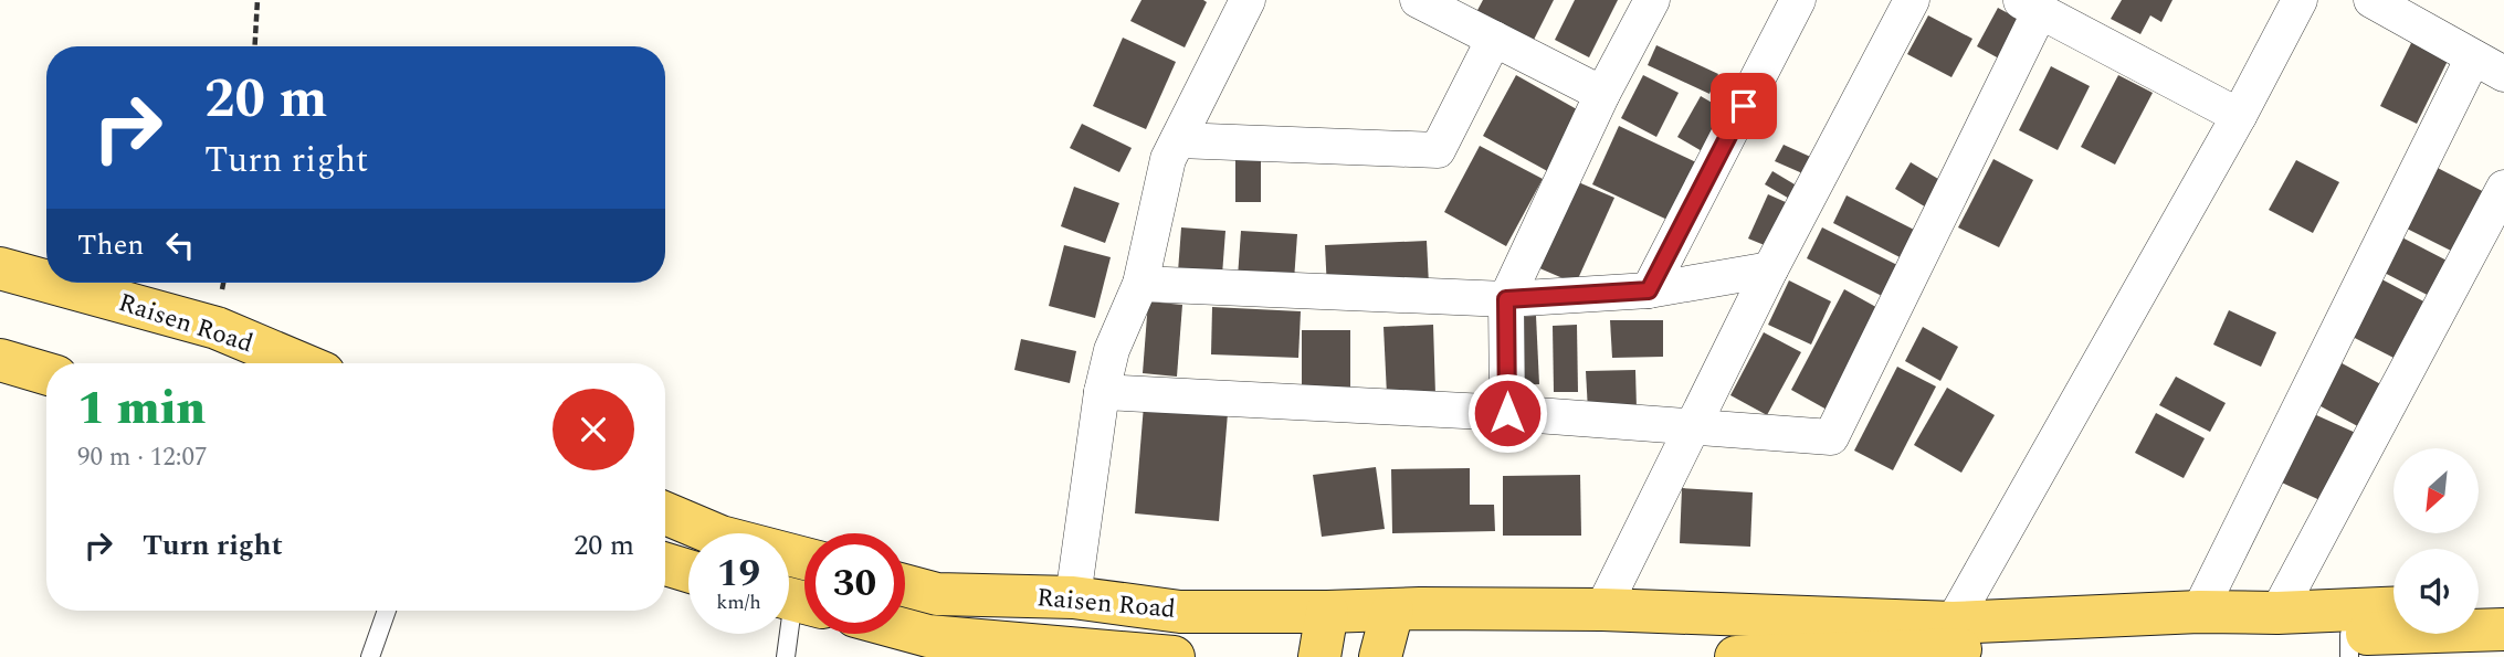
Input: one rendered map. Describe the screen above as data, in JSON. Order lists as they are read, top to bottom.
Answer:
{
  "streets": {
    "main road": ["Raisen Road"]
  },
  "north": "bottom left",
  "page": {
    "turn": ["20 m", "Turn right"],
    "then": "Then",
    "heading": ["1 min", "90 m · 12:07"],
    "list": [
      {
        "name": "Turn right",
        "value": "20 m"
      }
    ],
    "speed": "19 km/h",
    "limit": "30"
  }
}
